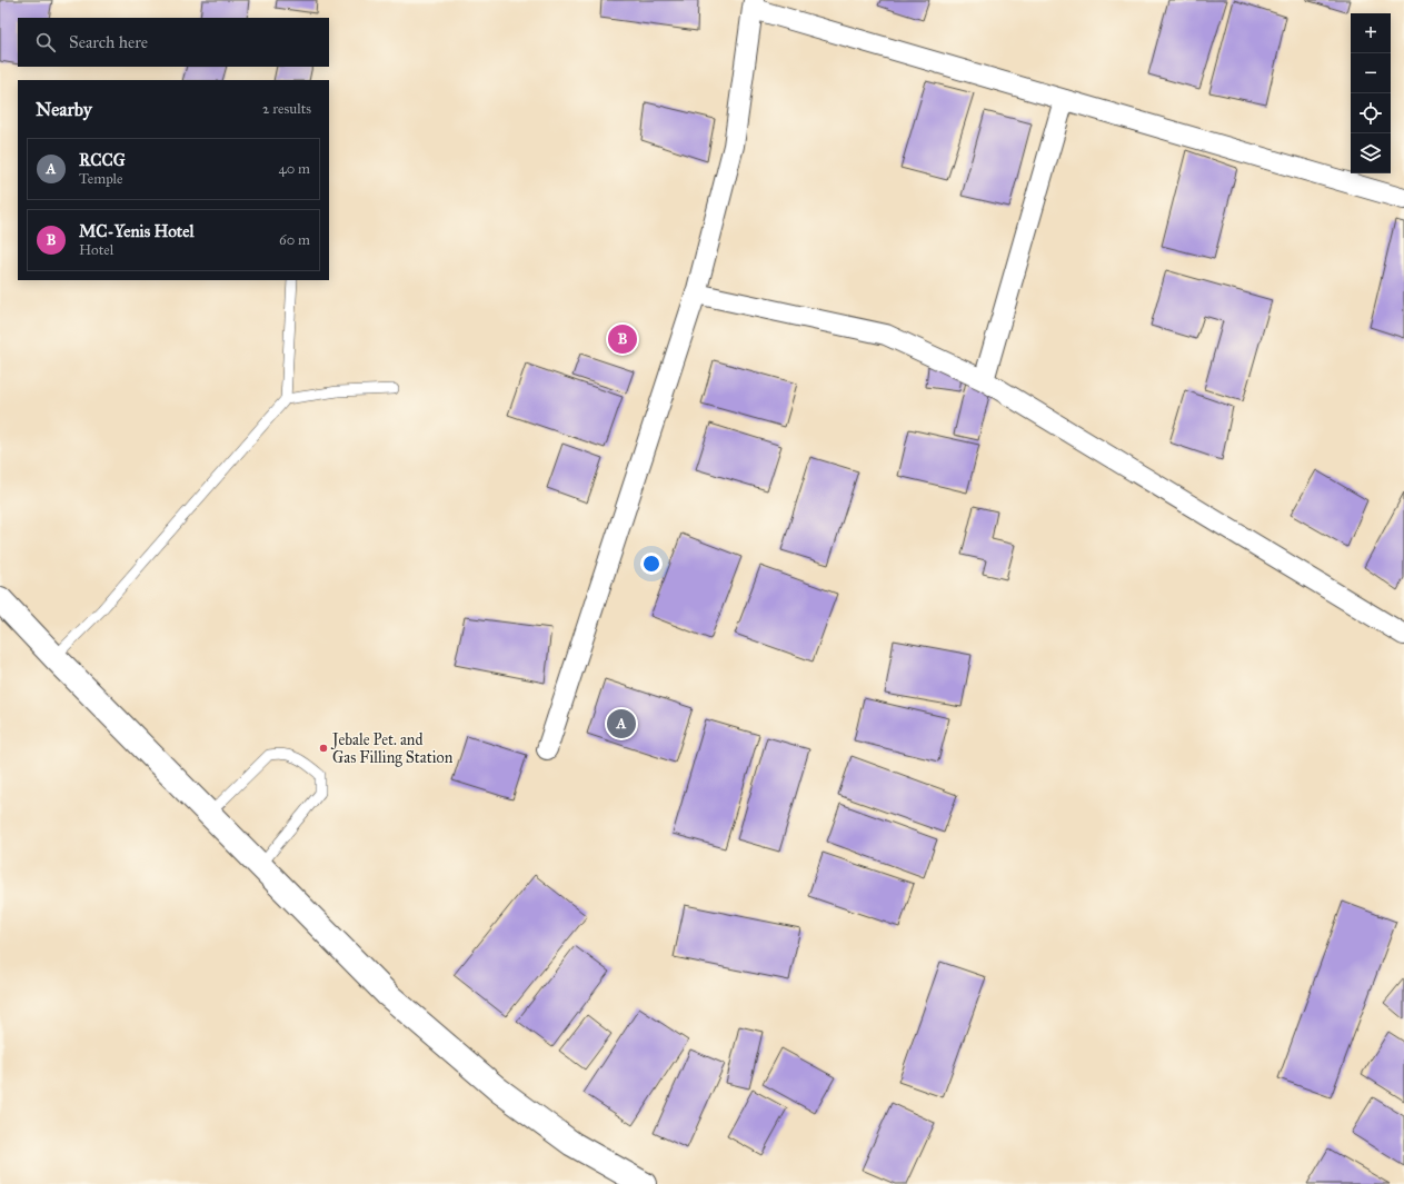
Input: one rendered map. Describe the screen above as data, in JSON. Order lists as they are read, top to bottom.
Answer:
{
  "places": ["Jebale Pet. and Gas Filling Station"],
  "page": {
    "map_buttons": ["+", "−"],
    "search": "Search here",
    "heading": ["Nearby", "2 results"],
    "list": [
      {
        "mark": "A",
        "name": "RCCG",
        "note": "Temple",
        "value": "40 m"
      },
      {
        "mark": "B",
        "name": "MC-Yenis Hotel",
        "note": "Hotel",
        "value": "60 m"
      }
    ],
    "pins": ["B", "A"]
  }
}
